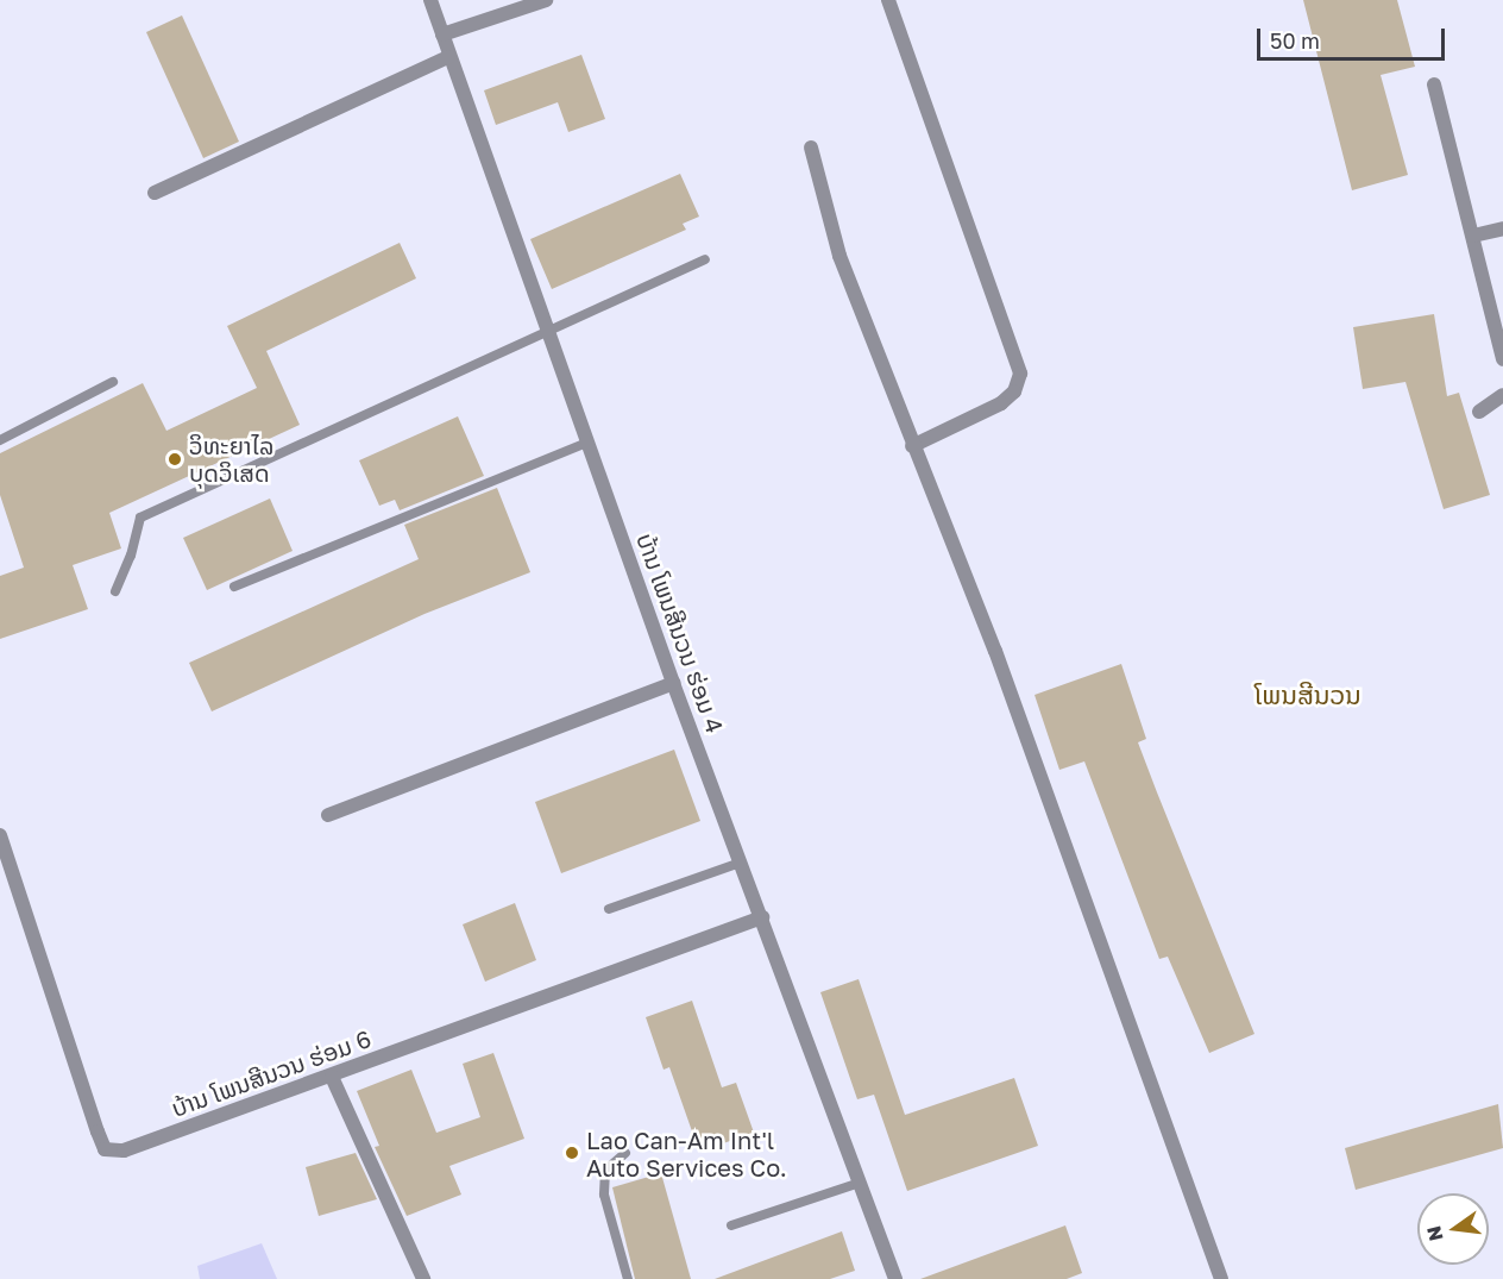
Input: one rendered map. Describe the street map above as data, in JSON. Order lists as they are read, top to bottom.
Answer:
{
  "streets": {
    "street": ["ບ້ານ ໂພນສີນວນ ຮ່ອມ 4", "ບ້ານ ໂພນສີນວນ ຮ່ອມ 6"]
  },
  "crossings": [
    ["ບ້ານ ໂພນສີນວນ ຮ່ອມ 4", "ບ້ານ ໂພນສີນວນ ຮ່ອມ 6"]
  ],
  "districts": ["ໂພນສີນວນ"],
  "places": ["ວິທະຍາໄລ ບຸດວິເສດ", "Lao Can-Am Int'l Auto Services Co."],
  "scale_bar": "50 m",
  "north": "left"
}
